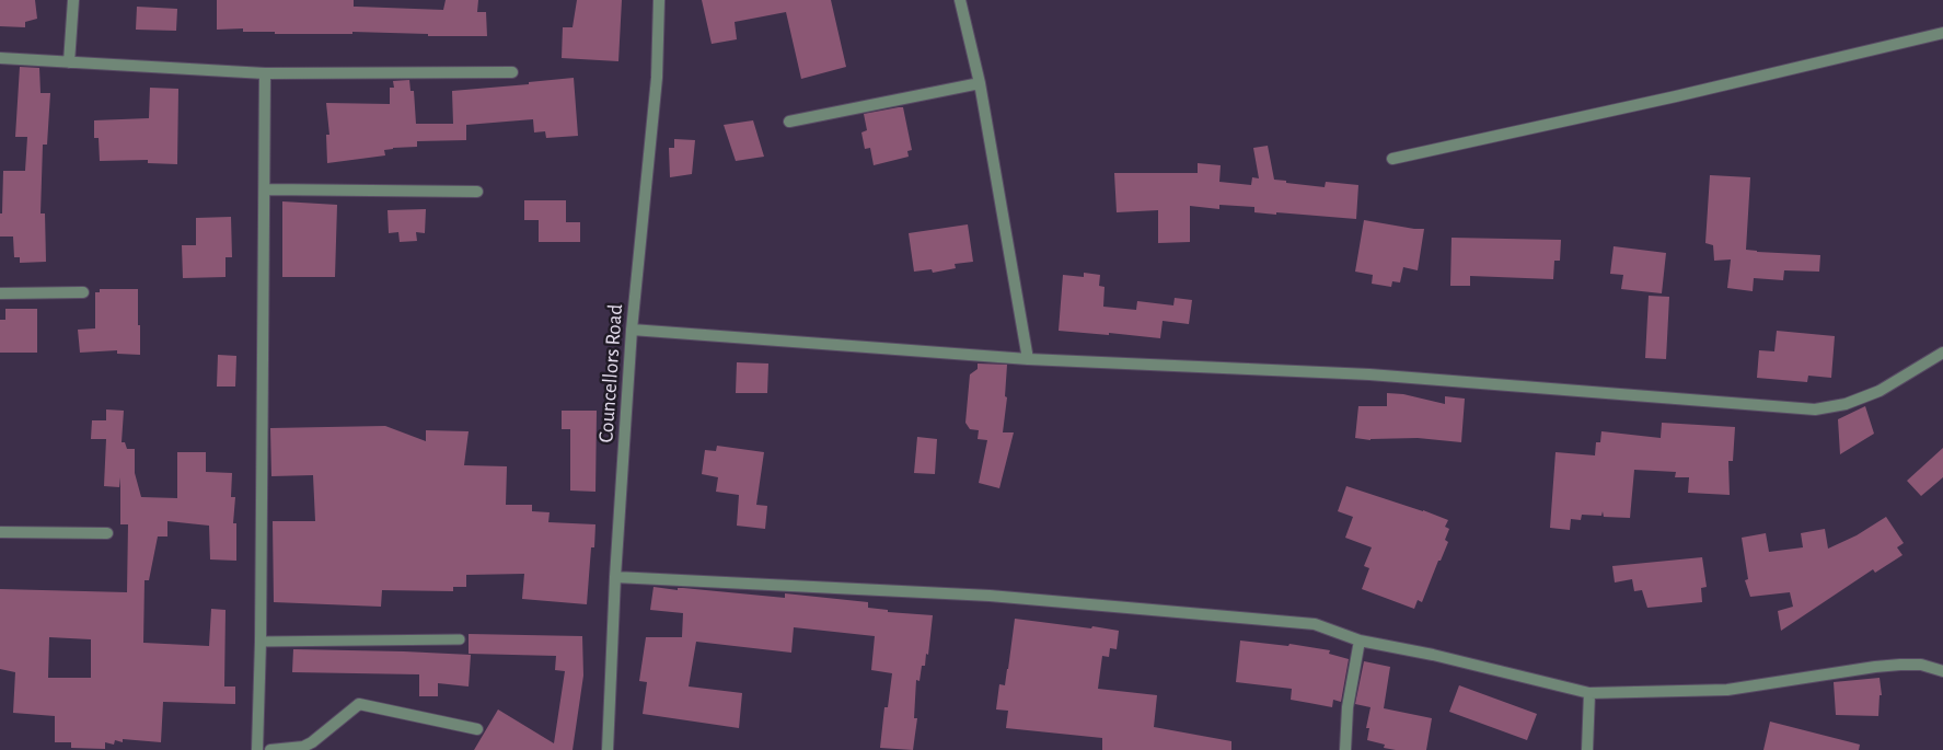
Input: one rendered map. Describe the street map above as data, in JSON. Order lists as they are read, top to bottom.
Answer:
{
  "streets": {
    "street": ["Councellors Road"]
  }
}
